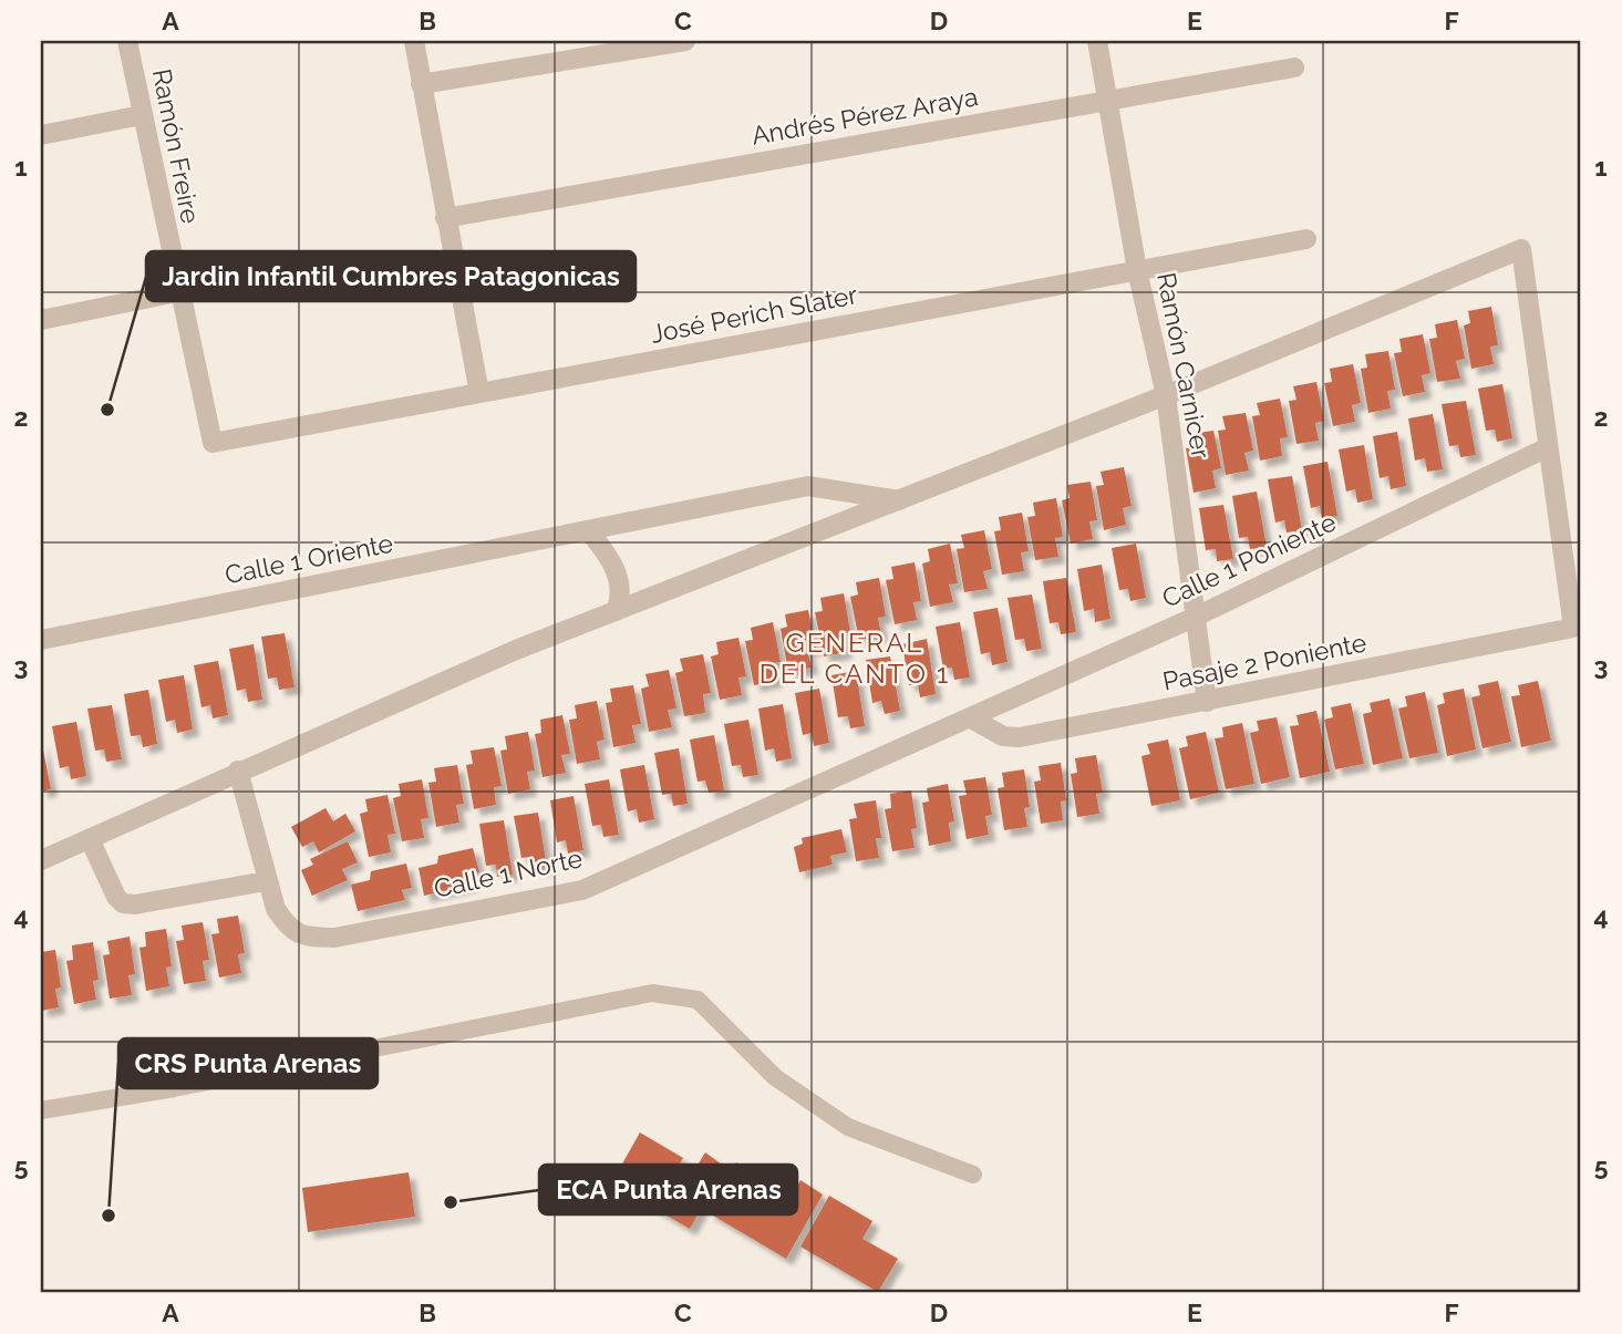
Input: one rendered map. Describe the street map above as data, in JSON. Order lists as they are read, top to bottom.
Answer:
{
  "streets": {
    "street": [
      "Andrés Pérez Araya",
      "Ramón Freire",
      "José Perich Slater",
      "Ramón Carnicer",
      "Calle 1 Oriente",
      "Calle 1 Poniente",
      "Pasaje 2 Poniente",
      "Calle 1 Norte"
    ]
  },
  "crossings": [
    ["Andrés Pérez Araya", "Ramón Carnicer"],
    ["Ramón Freire", "José Perich Slater"],
    ["José Perich Slater", "Ramón Carnicer"],
    ["Ramón Carnicer", "Calle 1 Poniente"],
    ["Ramón Carnicer", "Pasaje 2 Poniente"],
    ["Calle 1 Poniente", "Pasaje 2 Poniente"],
    ["Calle 1 Poniente", "Calle 1 Norte"],
    ["Pasaje 2 Poniente", "Calle 1 Norte"]
  ],
  "districts": ["GENERAL DEL CANTO 1"],
  "places": ["Jardin Infantil Cumbres Patagonicas", "ECA Punta Arenas", "CRS Punta Arenas"],
  "grid": {
    "columns": [
      "A",
      "B",
      "C",
      "D",
      "E",
      "F"
    ],
    "rows": [
      "1",
      "2",
      "3",
      "4",
      "5"
    ]
  }
}
